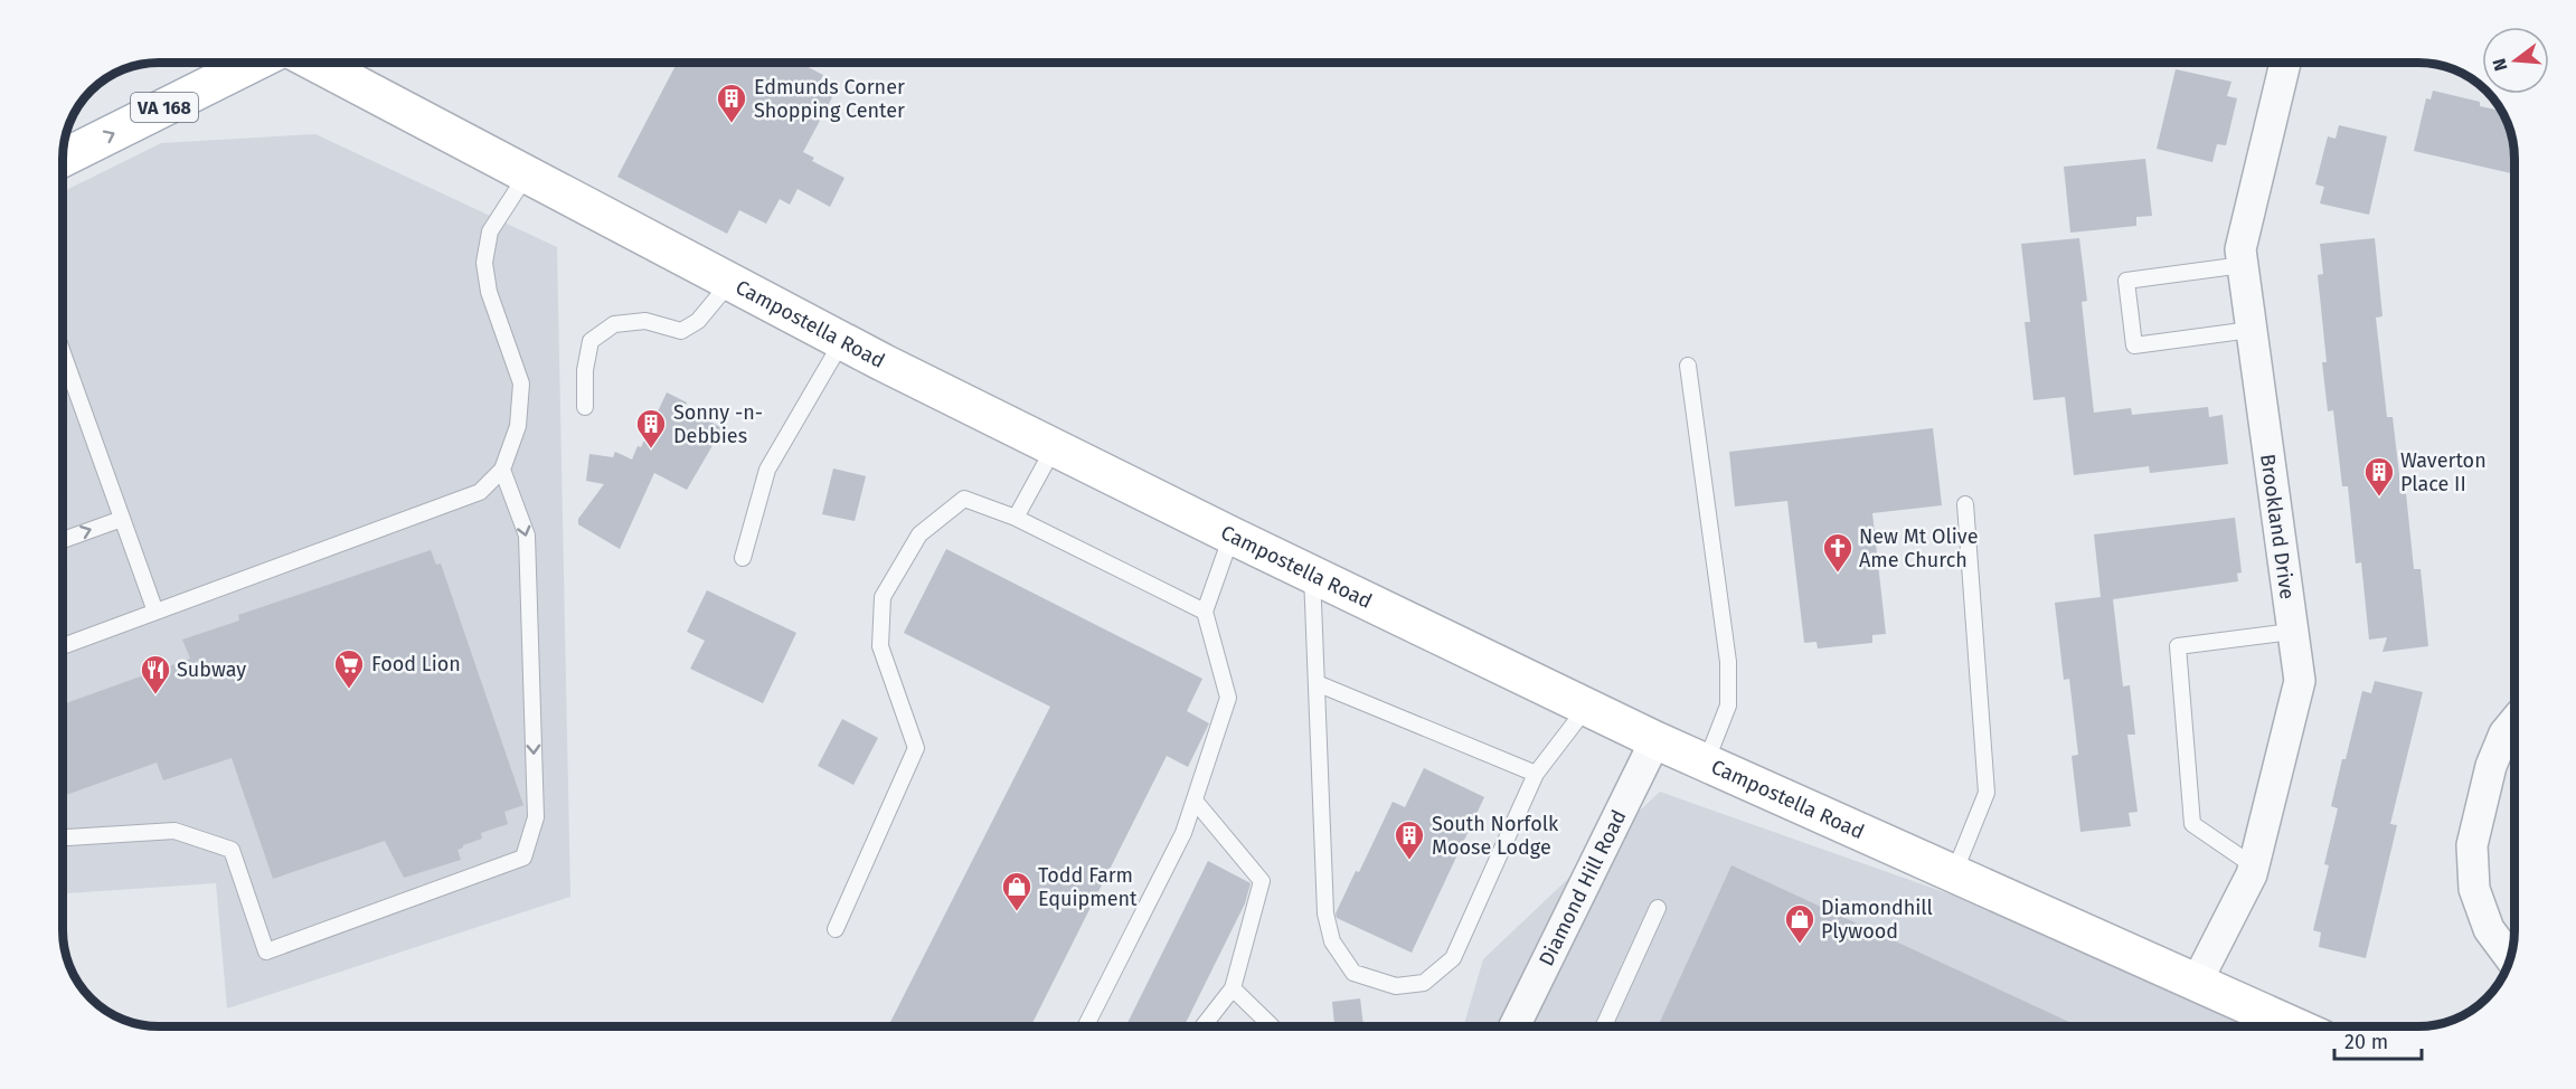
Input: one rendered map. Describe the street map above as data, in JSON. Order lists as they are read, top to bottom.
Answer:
{
  "streets": {
    "main road": ["VA 168", "Campostella Road"],
    "street": ["Brookland Drive", "Diamond Hill Road"]
  },
  "crossings": [
    ["Campostella Road", "Brookland Drive"],
    ["Campostella Road", "Diamond Hill Road"]
  ],
  "places": {
    "building": [
      "Edmunds Corner Shopping Center",
      "Sonny -n- Debbies",
      "Waverton Place II",
      "South Norfolk Moose Lodge"
    ],
    "church": ["New Mt Olive Ame Church"],
    "supermarket": ["Food Lion"],
    "restaurant": ["Subway"],
    "shop": ["Todd Farm Equipment", "Diamondhill Plywood"]
  },
  "scale_bar": "20 m",
  "north": "left"
}
